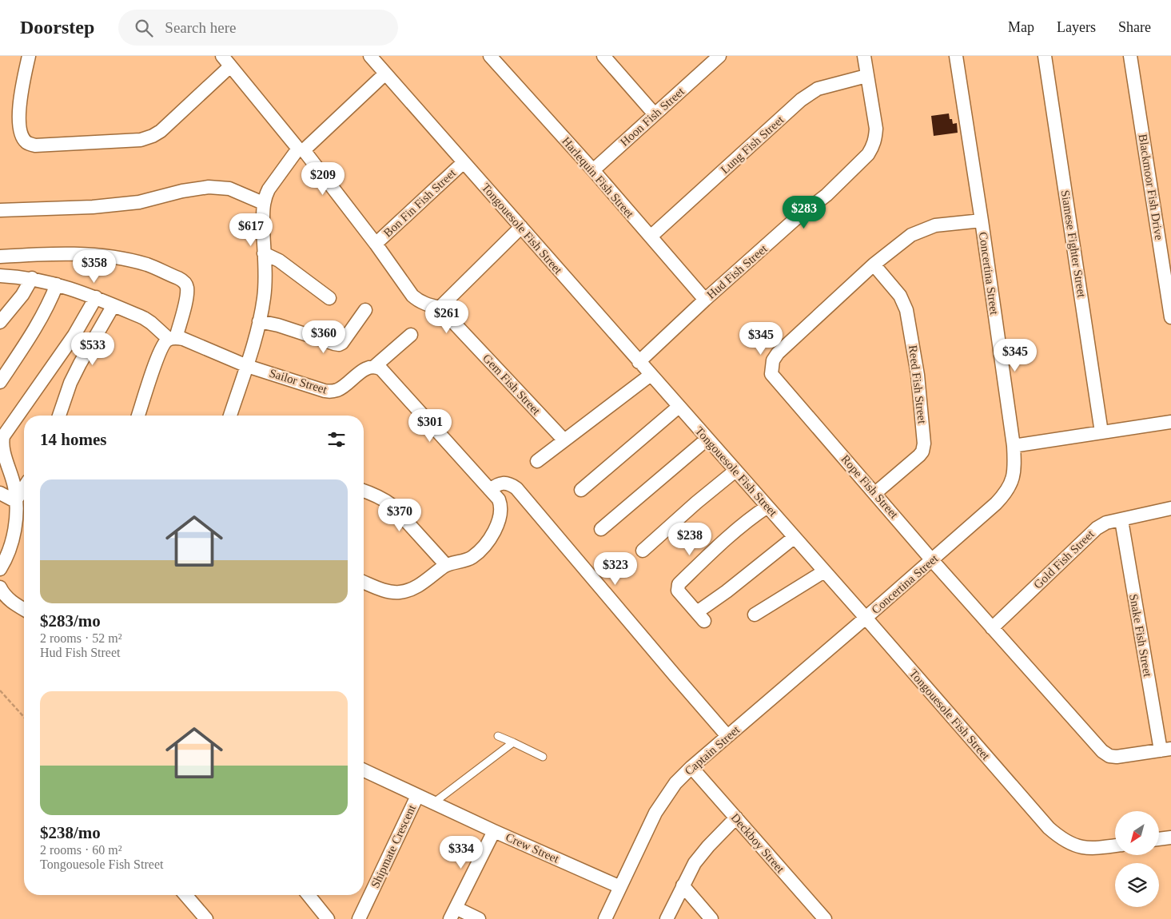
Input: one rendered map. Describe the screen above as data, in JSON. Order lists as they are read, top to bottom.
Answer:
{
  "streets": {
    "street": [
      "Hoon Fish Street",
      "Lung Fish Street",
      "Harlequin Fish Street",
      "Blackmoor Fish Drive",
      "Bon Fin Fish Street",
      "Tongouesole Fish Street",
      "Siamese Fighter Street",
      "Hud Fish Street",
      "Concertina Street",
      "Sailor Street",
      "Gem Fish Street",
      "Reed Fish Street",
      "Rope Fish Street",
      "Gold Fish Street",
      "Snake Fish Street",
      "Captain Street",
      "Deckboy Street",
      "Shipmate Crescent",
      "Crew Street"
    ]
  },
  "crossings": [
    ["Hoon Fish Street", "Harlequin Fish Street"],
    ["Lung Fish Street", "Harlequin Fish Street"],
    ["Lung Fish Street", "Hud Fish Street"],
    ["Harlequin Fish Street", "Hud Fish Street"],
    ["Bon Fin Fish Street", "Tongouesole Fish Street"],
    ["Bon Fin Fish Street", "Gem Fish Street"],
    ["Tongouesole Fish Street", "Hud Fish Street"],
    ["Tongouesole Fish Street", "Concertina Street"],
    ["Tongouesole Fish Street", "Captain Street"],
    ["Concertina Street", "Rope Fish Street"],
    ["Concertina Street", "Captain Street"],
    ["Reed Fish Street", "Rope Fish Street"],
    ["Rope Fish Street", "Gold Fish Street"],
    ["Rope Fish Street", "Snake Fish Street"],
    ["Gold Fish Street", "Snake Fish Street"],
    ["Captain Street", "Deckboy Street"],
    ["Captain Street", "Crew Street"],
    ["Shipmate Crescent", "Crew Street"]
  ],
  "north": "bottom left",
  "page": {
    "header": "Doorstep",
    "search": "Search here",
    "nav": ["Map", "Layers", "Share"],
    "price": [
      "$209",
      "$283",
      "$617",
      "$358",
      "$261",
      "$360",
      "$345",
      "$533",
      "$345",
      "$301",
      "$370",
      "$238",
      "$323",
      "$334"
    ],
    "heading": "14 homes",
    "list": [
      {
        "name": "$283/mo",
        "note": "2 rooms · 52 m² · Hud Fish Street"
      },
      {
        "name": "$238/mo",
        "note": "2 rooms · 60 m² · Tongouesole Fish Street"
      }
    ]
  }
}
